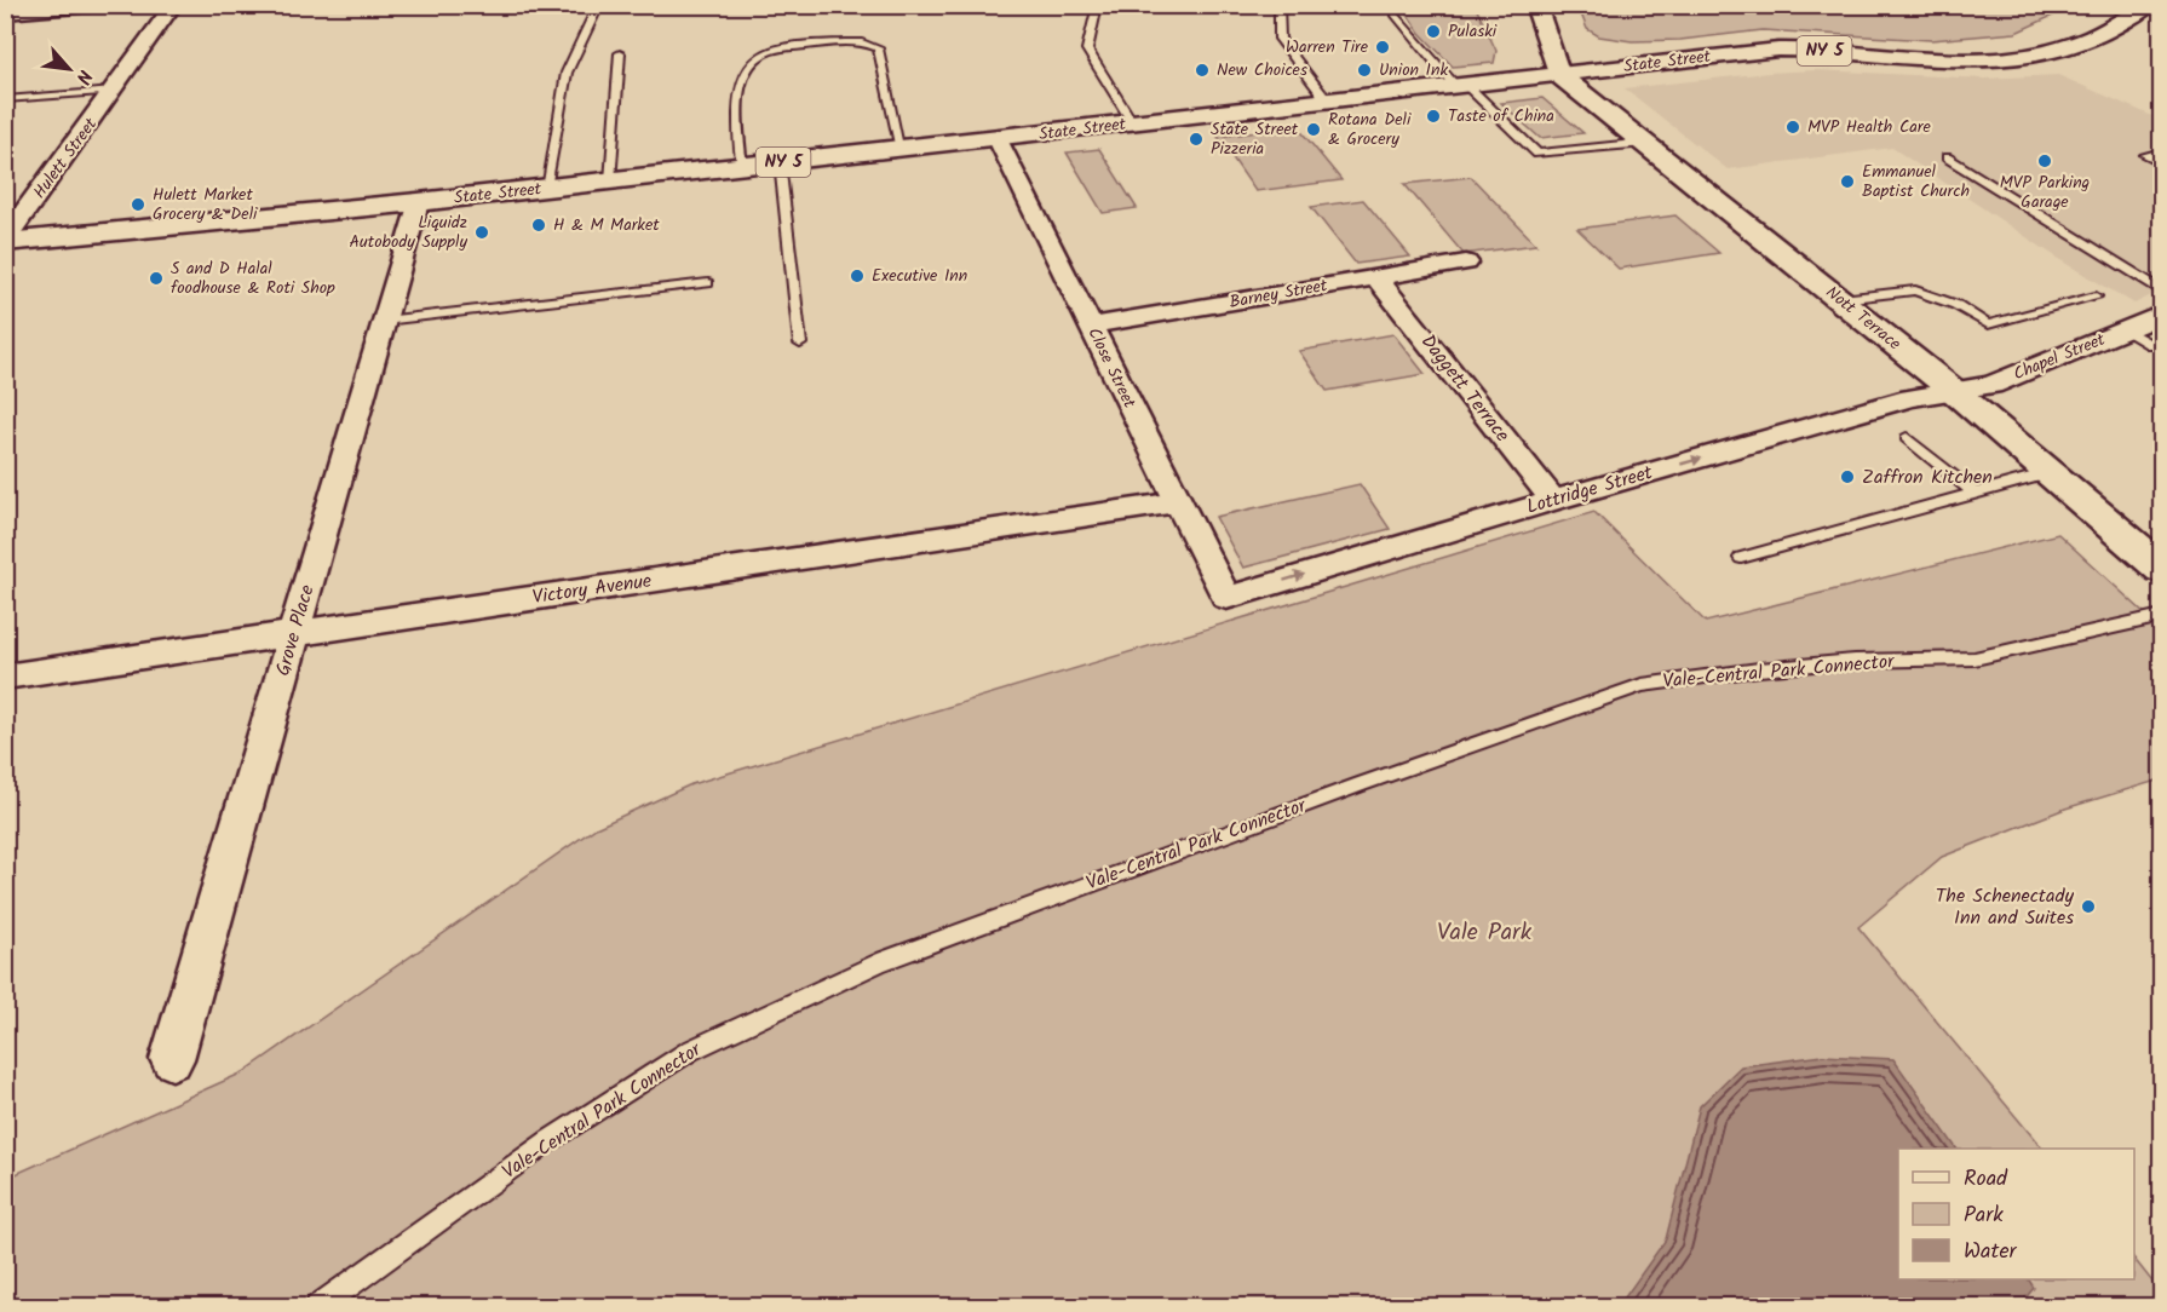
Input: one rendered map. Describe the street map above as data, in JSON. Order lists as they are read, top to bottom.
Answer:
{
  "streets": {
    "main road": ["NY 5", "State Street", "Nott Terrace"],
    "street": [
      "Hulett Street",
      "Barney Street",
      "Chapel Street",
      "Close Street",
      "Daggett Terrace",
      "Lottridge Street",
      "Victory Avenue",
      "Grove Place"
    ],
    "lane": ["Vale-Central Park Connector"]
  },
  "crossings": [
    ["State Street", "Hulett Street"],
    ["State Street", "Nott Terrace"],
    ["State Street", "Close Street"],
    ["State Street", "Grove Place"],
    ["Barney Street", "Close Street"],
    ["Barney Street", "Daggett Terrace"],
    ["Nott Terrace", "Chapel Street"],
    ["Nott Terrace", "Lottridge Street"],
    ["Chapel Street", "Lottridge Street"],
    ["Close Street", "Lottridge Street"],
    ["Close Street", "Victory Avenue"],
    ["Daggett Terrace", "Lottridge Street"],
    ["Victory Avenue", "Grove Place"]
  ],
  "one_way": ["Lottridge Street"],
  "parks": ["Vale Park"],
  "places": [
    "Pulaski",
    "Warren Tire",
    "New Choices",
    "Union Ink",
    "Taste of China",
    "MVP Health Care",
    "Rotana Deli & Grocery",
    "State Street Pizzeria",
    "MVP Parking Garage",
    "Emmanuel Baptist Church",
    "Hulett Market Grocery & Deli",
    "H & M Market",
    "Liquidz Autobody Supply",
    "Executive Inn",
    "S and D Halal foodhouse & Roti Shop",
    "Zaffron Kitchen",
    "The Schenectady Inn and Suites"
  ],
  "legend": ["Road", "Park", "Water"],
  "north": "bottom right"
}
